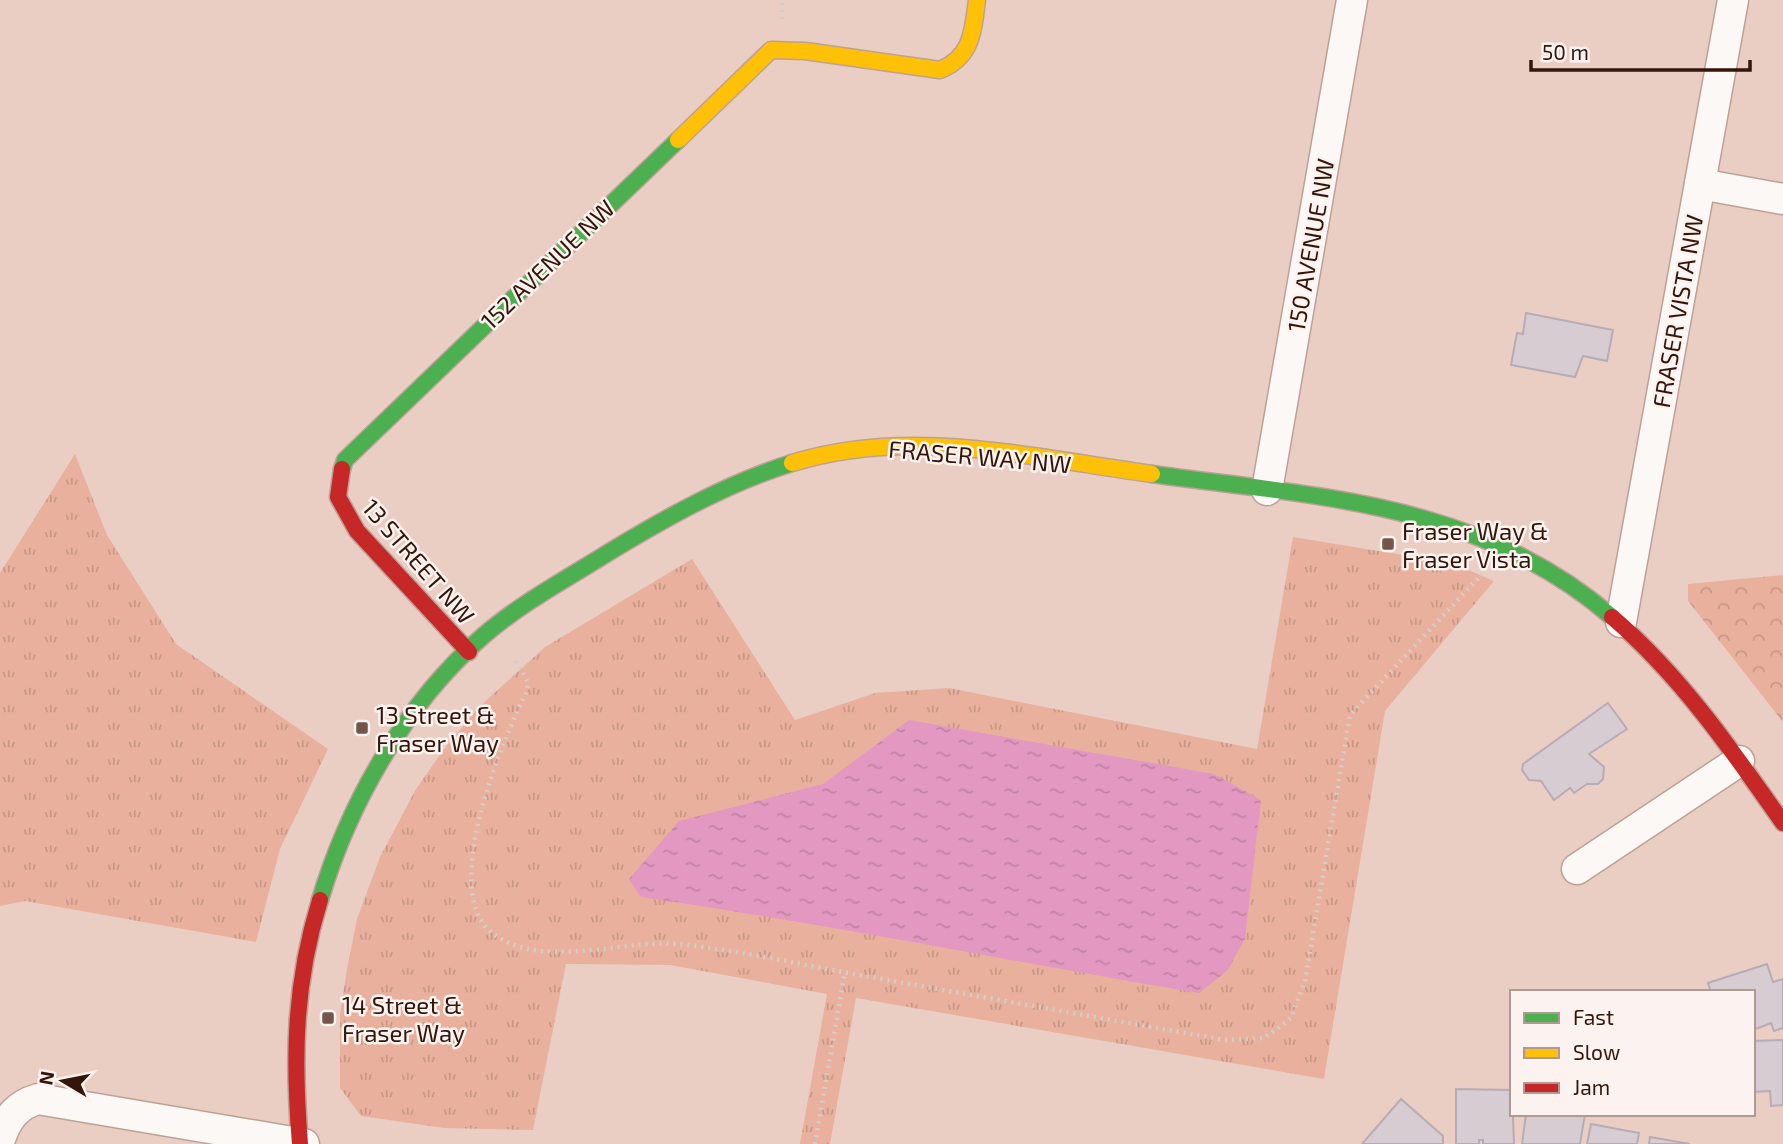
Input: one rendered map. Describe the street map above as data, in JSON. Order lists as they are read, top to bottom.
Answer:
{
  "streets": {
    "street": [
      "150 AVENUE NW",
      "152 AVENUE NW",
      "FRASER VISTA NW",
      "FRASER WAY NW",
      "13 STREET NW"
    ]
  },
  "crossings": [
    ["150 AVENUE NW", "FRASER WAY NW"],
    ["152 AVENUE NW", "13 STREET NW"],
    ["FRASER VISTA NW", "FRASER WAY NW"],
    ["FRASER WAY NW", "13 STREET NW"]
  ],
  "places": {
    "transit": ["Fraser Way & Fraser Vista", "13 Street & Fraser Way", "14 Street & Fraser Way"]
  },
  "legend": ["Fast", "Slow", "Jam"],
  "scale_bar": "50 m",
  "north": "left"
}
